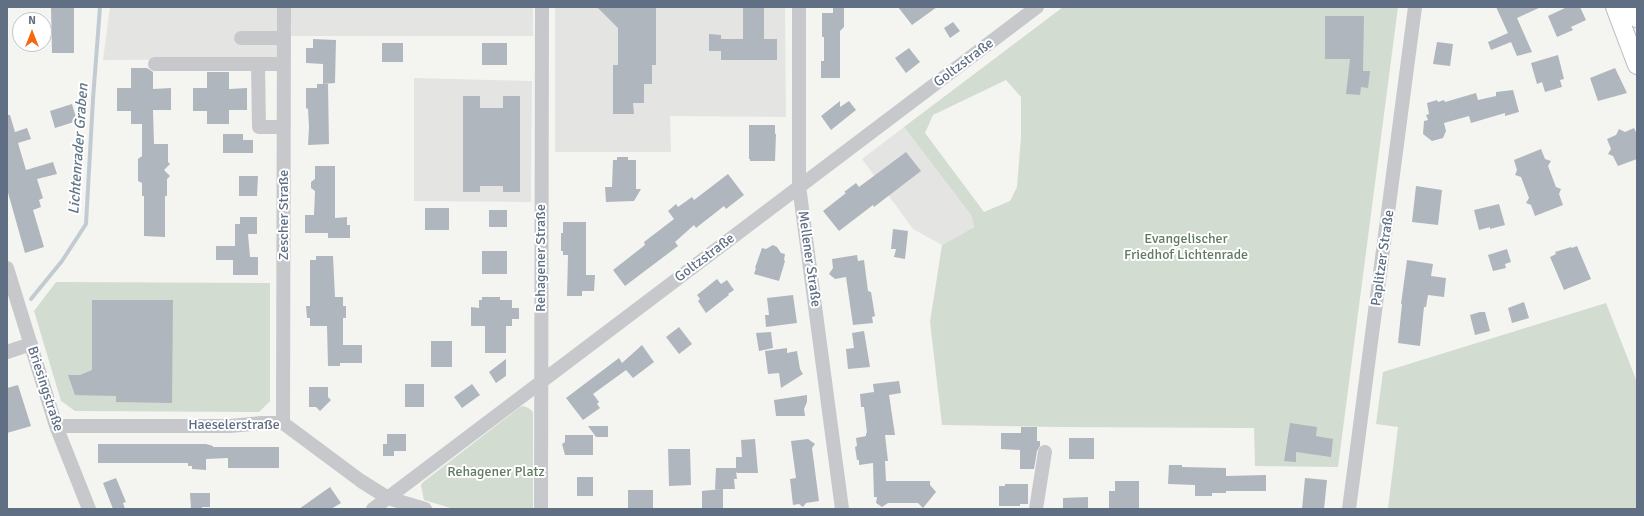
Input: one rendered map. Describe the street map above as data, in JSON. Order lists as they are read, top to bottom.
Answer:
{
  "streets": {
    "street": [
      "Goltzstraße",
      "Zescher Straße",
      "Rehagener Straße",
      "Paplitzer Straße",
      "Mellener Straße",
      "Briesingstraße",
      "Haeselerstraße"
    ]
  },
  "crossings": [
    ["Goltzstraße", "Rehagener Straße"],
    ["Goltzstraße", "Mellener Straße"],
    ["Goltzstraße", "Haeselerstraße"],
    ["Zescher Straße", "Haeselerstraße"],
    ["Briesingstraße", "Haeselerstraße"]
  ],
  "water": ["Lichtenrader Graben"],
  "parks": ["Evangelischer Friedhof Lichtenrade", "Rehagener Platz"],
  "north": "top"
}
